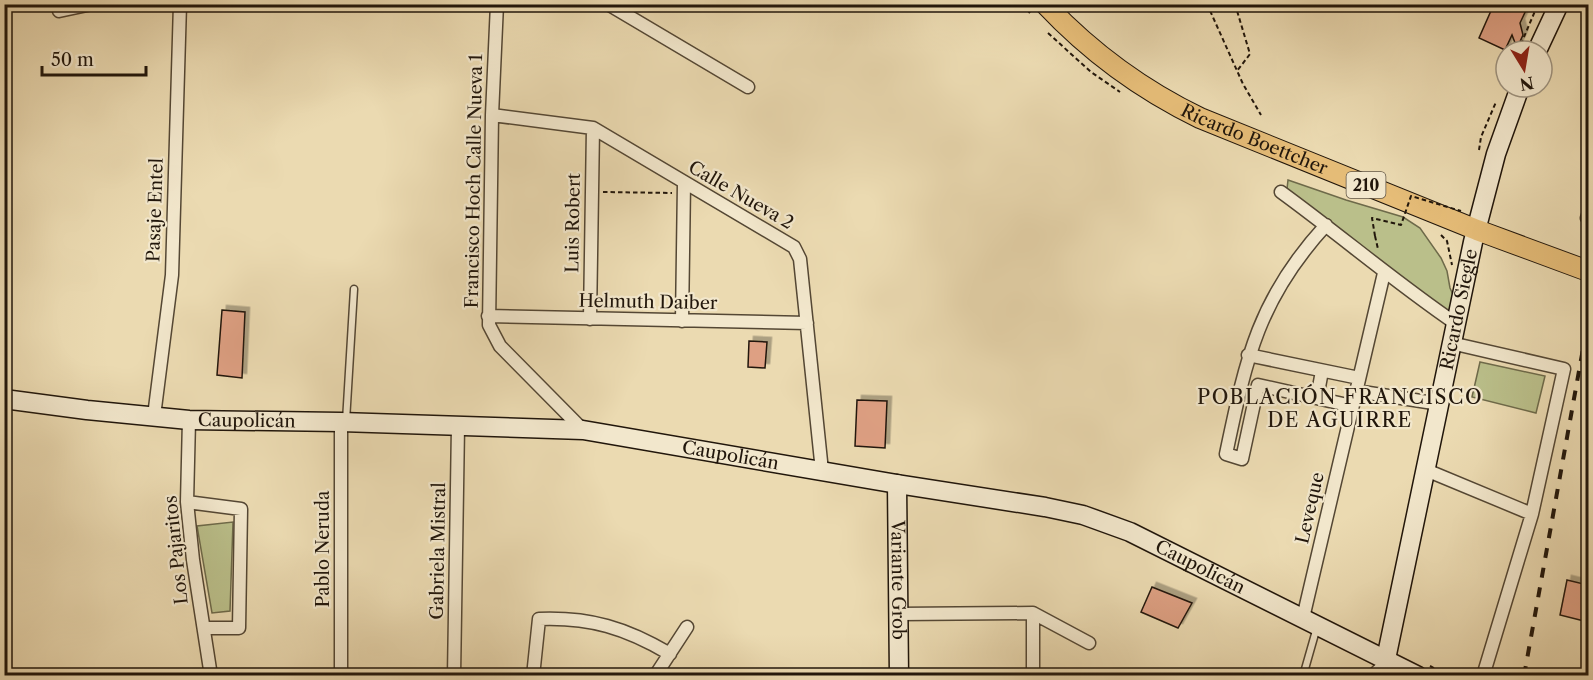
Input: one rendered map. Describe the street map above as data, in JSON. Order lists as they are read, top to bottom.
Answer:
{
  "streets": {
    "main road": ["Ricardo Boettcher", "210"],
    "street": [
      "Francisco Hoch Calle Nueva 1",
      "Calle Nueva 2",
      "Pasaje Entel",
      "Luis Robert",
      "Helmuth Daiber",
      "Ricardo Siegle",
      "Caupolicán",
      "Leveque",
      "Pablo Neruda",
      "Los Pajaritos",
      "Gabriela Mistral",
      "Variante Grob"
    ]
  },
  "crossings": [
    ["Ricardo Boettcher", "Ricardo Siegle"],
    ["Francisco Hoch Calle Nueva 1", "Calle Nueva 2"],
    ["Francisco Hoch Calle Nueva 1", "Helmuth Daiber"],
    ["Francisco Hoch Calle Nueva 1", "Caupolicán"],
    ["Calle Nueva 2", "Luis Robert"],
    ["Calle Nueva 2", "Helmuth Daiber"],
    ["Calle Nueva 2", "Caupolicán"],
    ["Pasaje Entel", "Caupolicán"],
    ["Luis Robert", "Helmuth Daiber"],
    ["Ricardo Siegle", "Caupolicán"],
    ["Caupolicán", "Leveque"],
    ["Caupolicán", "Pablo Neruda"],
    ["Caupolicán", "Los Pajaritos"],
    ["Caupolicán", "Gabriela Mistral"],
    ["Caupolicán", "Variante Grob"]
  ],
  "districts": ["POBLACIÓN FRANCISCO DE AGUIRRE"],
  "scale_bar": "50 m",
  "north": "bottom"
}
